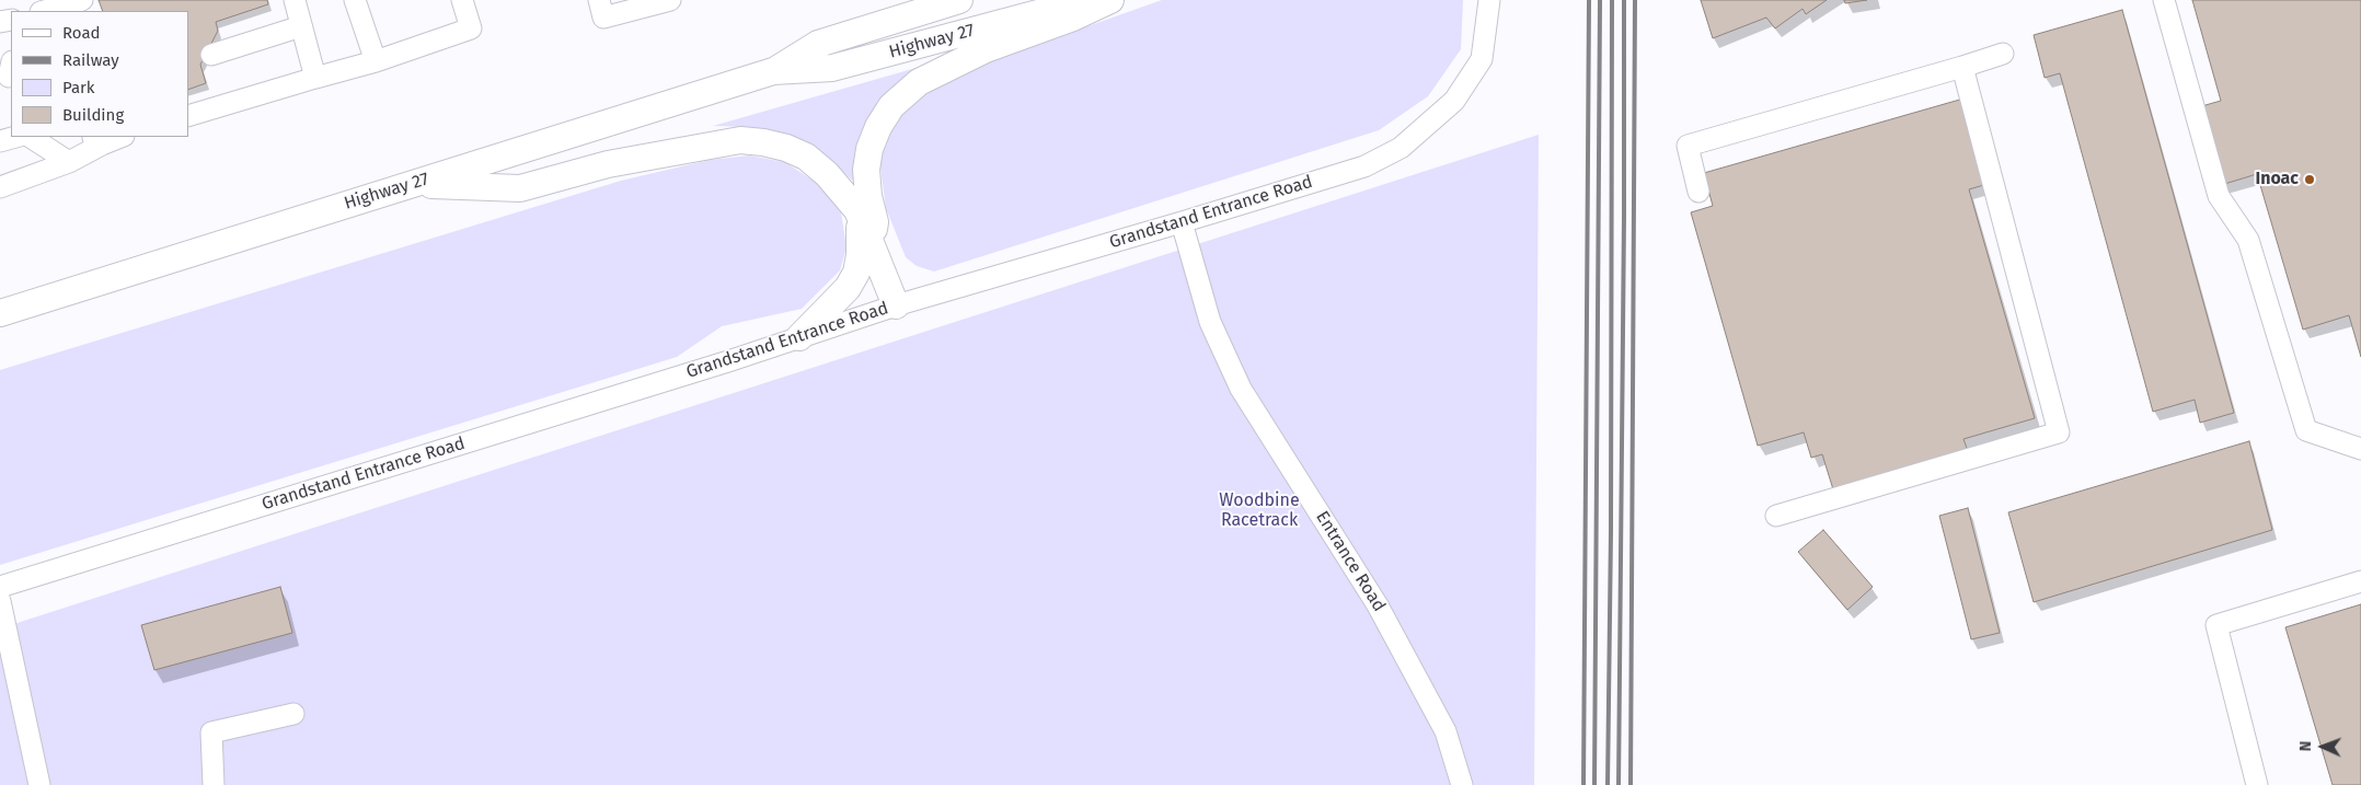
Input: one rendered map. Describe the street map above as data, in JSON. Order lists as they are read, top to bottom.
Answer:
{
  "streets": {
    "main road": ["Highway 27"],
    "street": ["Grandstand Entrance Road", "Entrance Road"]
  },
  "crossings": [
    ["Grandstand Entrance Road", "Entrance Road"]
  ],
  "parks": ["Woodbine Racetrack"],
  "places": ["Inoac"],
  "legend": [
    "Road",
    "Railway",
    "Park",
    "Building"
  ],
  "north": "left"
}
